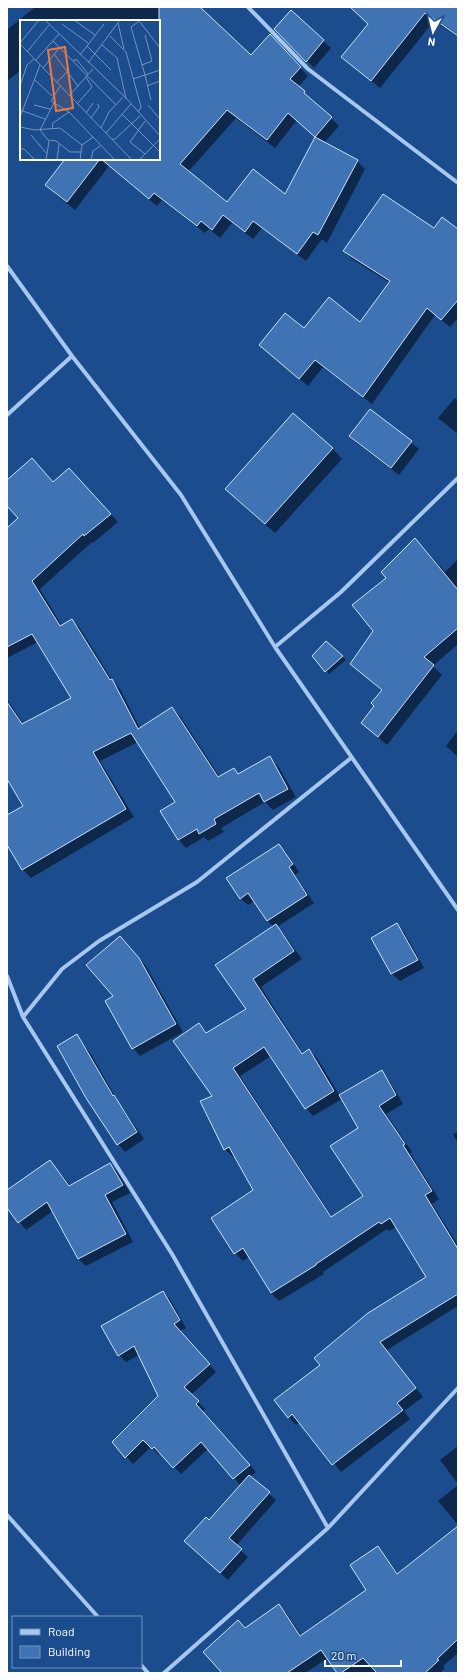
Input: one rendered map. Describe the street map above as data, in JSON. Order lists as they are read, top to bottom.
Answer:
{
  "legend": ["Road", "Building"],
  "scale_bar": "20 m",
  "north": "bottom"
}
